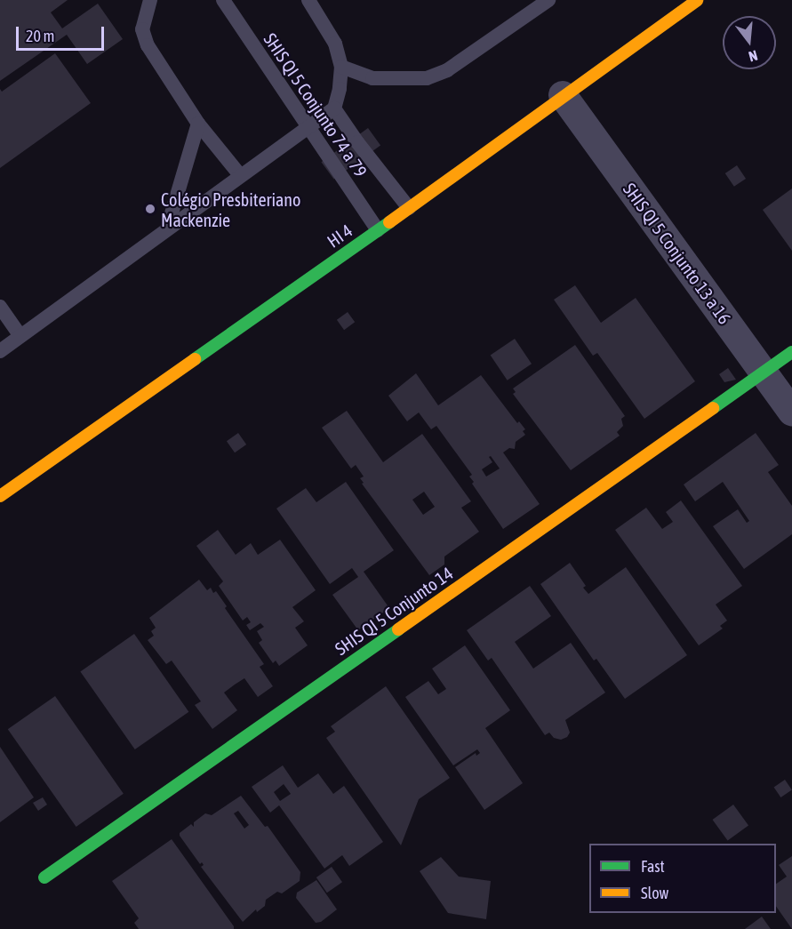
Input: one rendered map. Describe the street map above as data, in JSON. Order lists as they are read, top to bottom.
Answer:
{
  "streets": {
    "street": ["HI 4", "SHIS QI 5 Conjunto 13 a 16", "SHIS QI 5 Conjunto 14"],
    "lane": ["SHIS QI 5 Conjunto 74 a 79"]
  },
  "crossings": [
    ["SHIS QI 5 Conjunto 74 a 79", "HI 4"],
    ["HI 4", "SHIS QI 5 Conjunto 13 a 16"],
    ["SHIS QI 5 Conjunto 13 a 16", "SHIS QI 5 Conjunto 14"]
  ],
  "places": ["Colégio Presbiteriano Mackenzie"],
  "legend": ["Fast", "Slow"],
  "scale_bar": "20 m",
  "north": "bottom"
}
